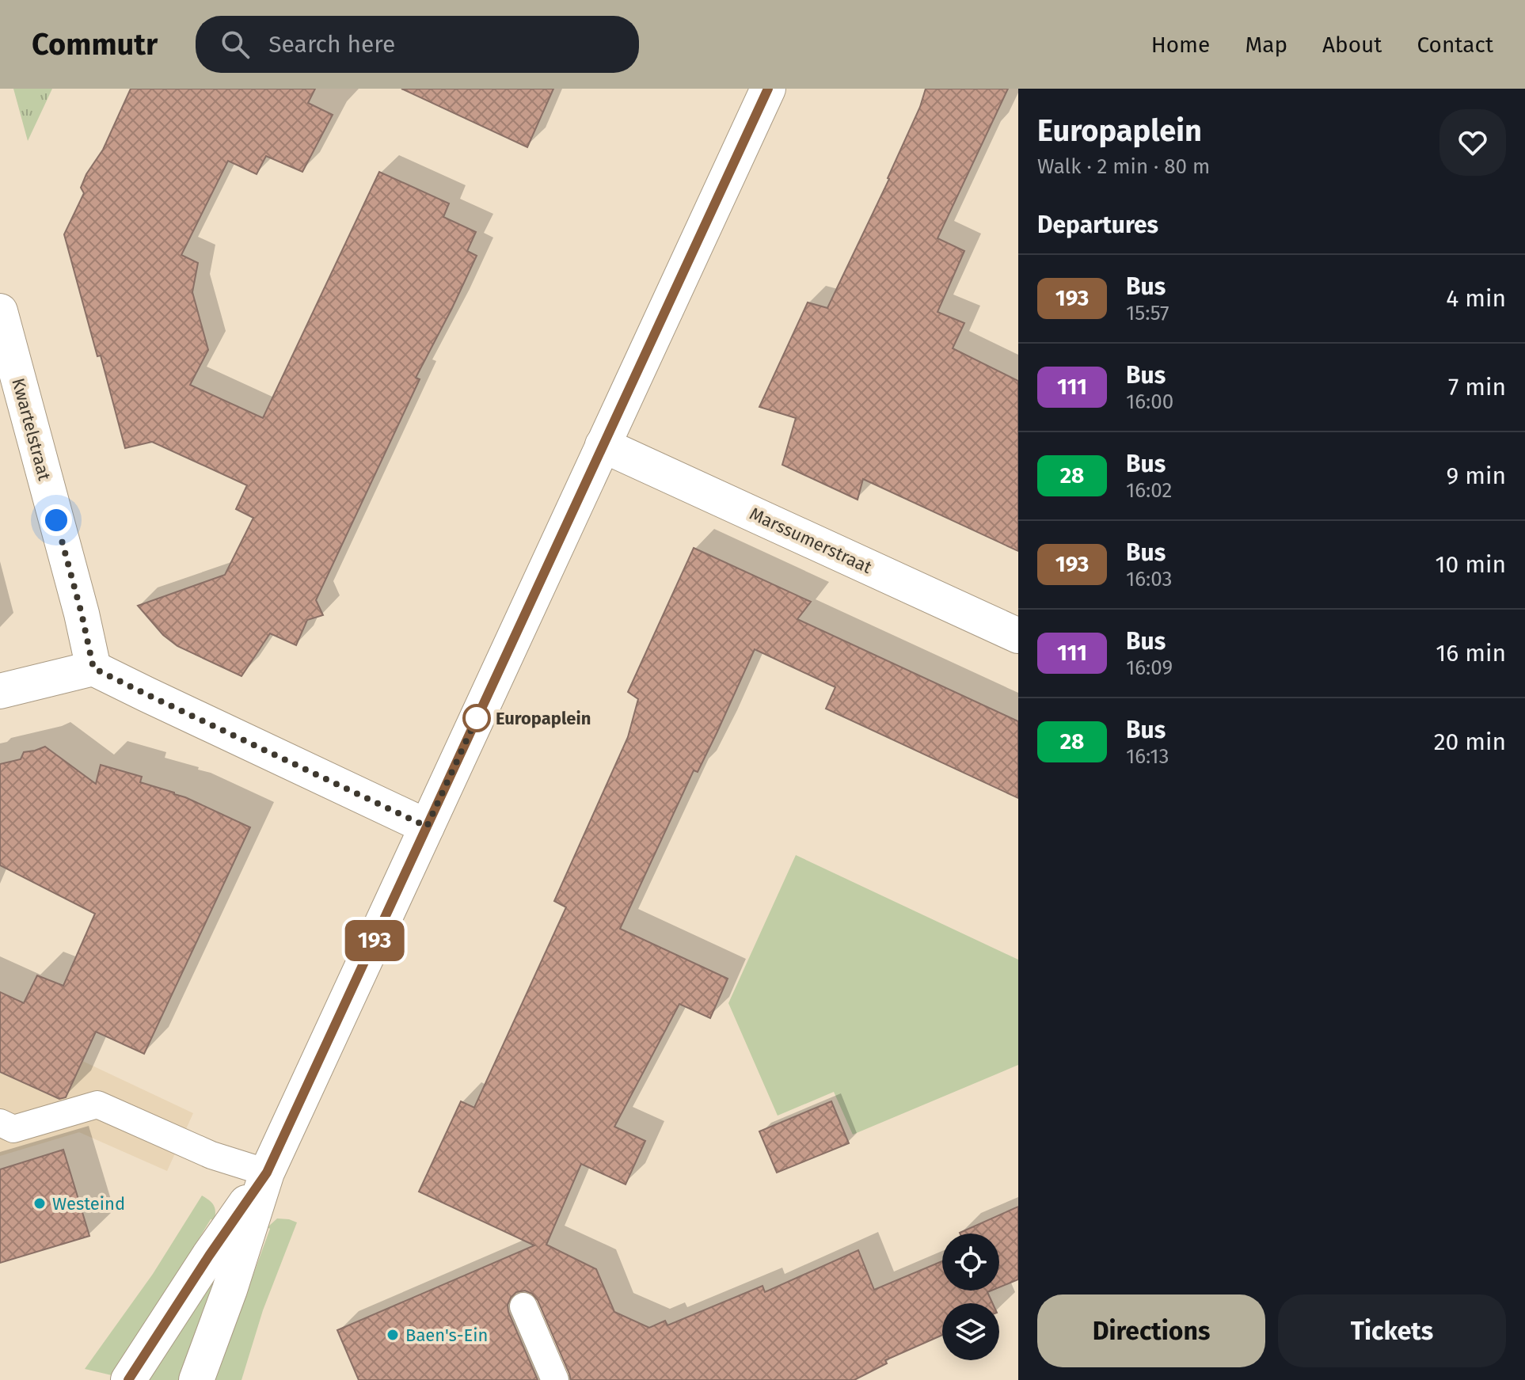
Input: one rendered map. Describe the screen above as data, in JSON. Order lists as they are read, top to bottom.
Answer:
{
  "streets": {
    "main road": ["Kwartelstraat", "Marssumerstraat"]
  },
  "places": ["Europaplein", "Westeind", "Baen's-Ein"],
  "lines": ["bus line 193"],
  "page": {
    "header": "Commutr",
    "search": "Search here",
    "nav": [
      "Home",
      "Map",
      "About",
      "Contact"
    ],
    "on_map": "193",
    "heading": [
      ["Europaplein", "Walk · 2 min · 80 m"],
      "Departures"
    ],
    "list": [
      {
        "mark": "193",
        "name": "Bus",
        "note": "15:57",
        "value": "4 min"
      },
      {
        "mark": "111",
        "name": "Bus",
        "note": "16:00",
        "value": "7 min"
      },
      {
        "mark": "28",
        "name": "Bus",
        "note": "16:02",
        "value": "9 min"
      },
      {
        "mark": "193",
        "name": "Bus",
        "note": "16:03",
        "value": "10 min"
      },
      {
        "mark": "111",
        "name": "Bus",
        "note": "16:09",
        "value": "16 min"
      },
      {
        "mark": "28",
        "name": "Bus",
        "note": "16:13",
        "value": "20 min"
      }
    ],
    "buttons": ["Directions", "Tickets"]
  }
}
